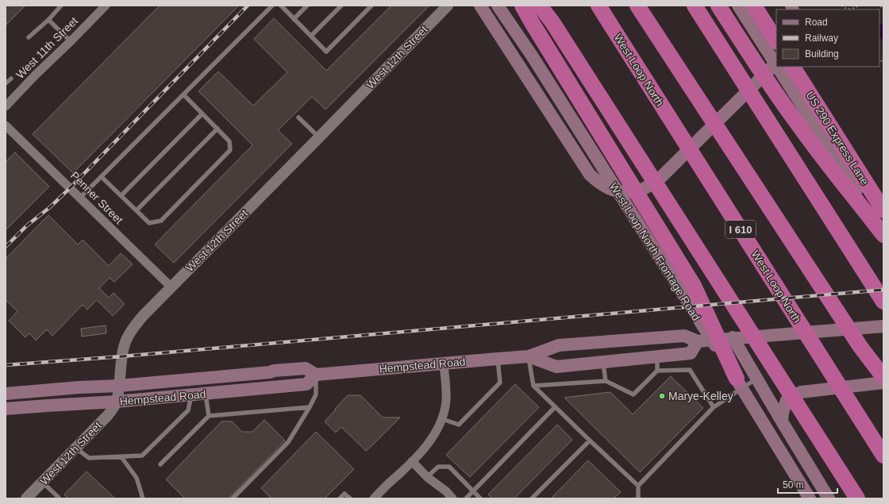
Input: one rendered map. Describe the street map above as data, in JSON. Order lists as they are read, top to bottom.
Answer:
{
  "streets": {
    "highway": ["West Loop North", "US 290 Express Lane", "I 610"],
    "main road": ["West Loop North Frontage Road", "Hempstead Road"],
    "street": ["West 11th Street", "West 12th Street", "Penner Street"]
  },
  "crossings": [
    ["West 12th Street", "Penner Street"],
    ["West 12th Street", "Hempstead Road"]
  ],
  "places": ["Marye-Kelley"],
  "legend": ["Road", "Railway", "Building"],
  "scale_bar": "50 m"
}
